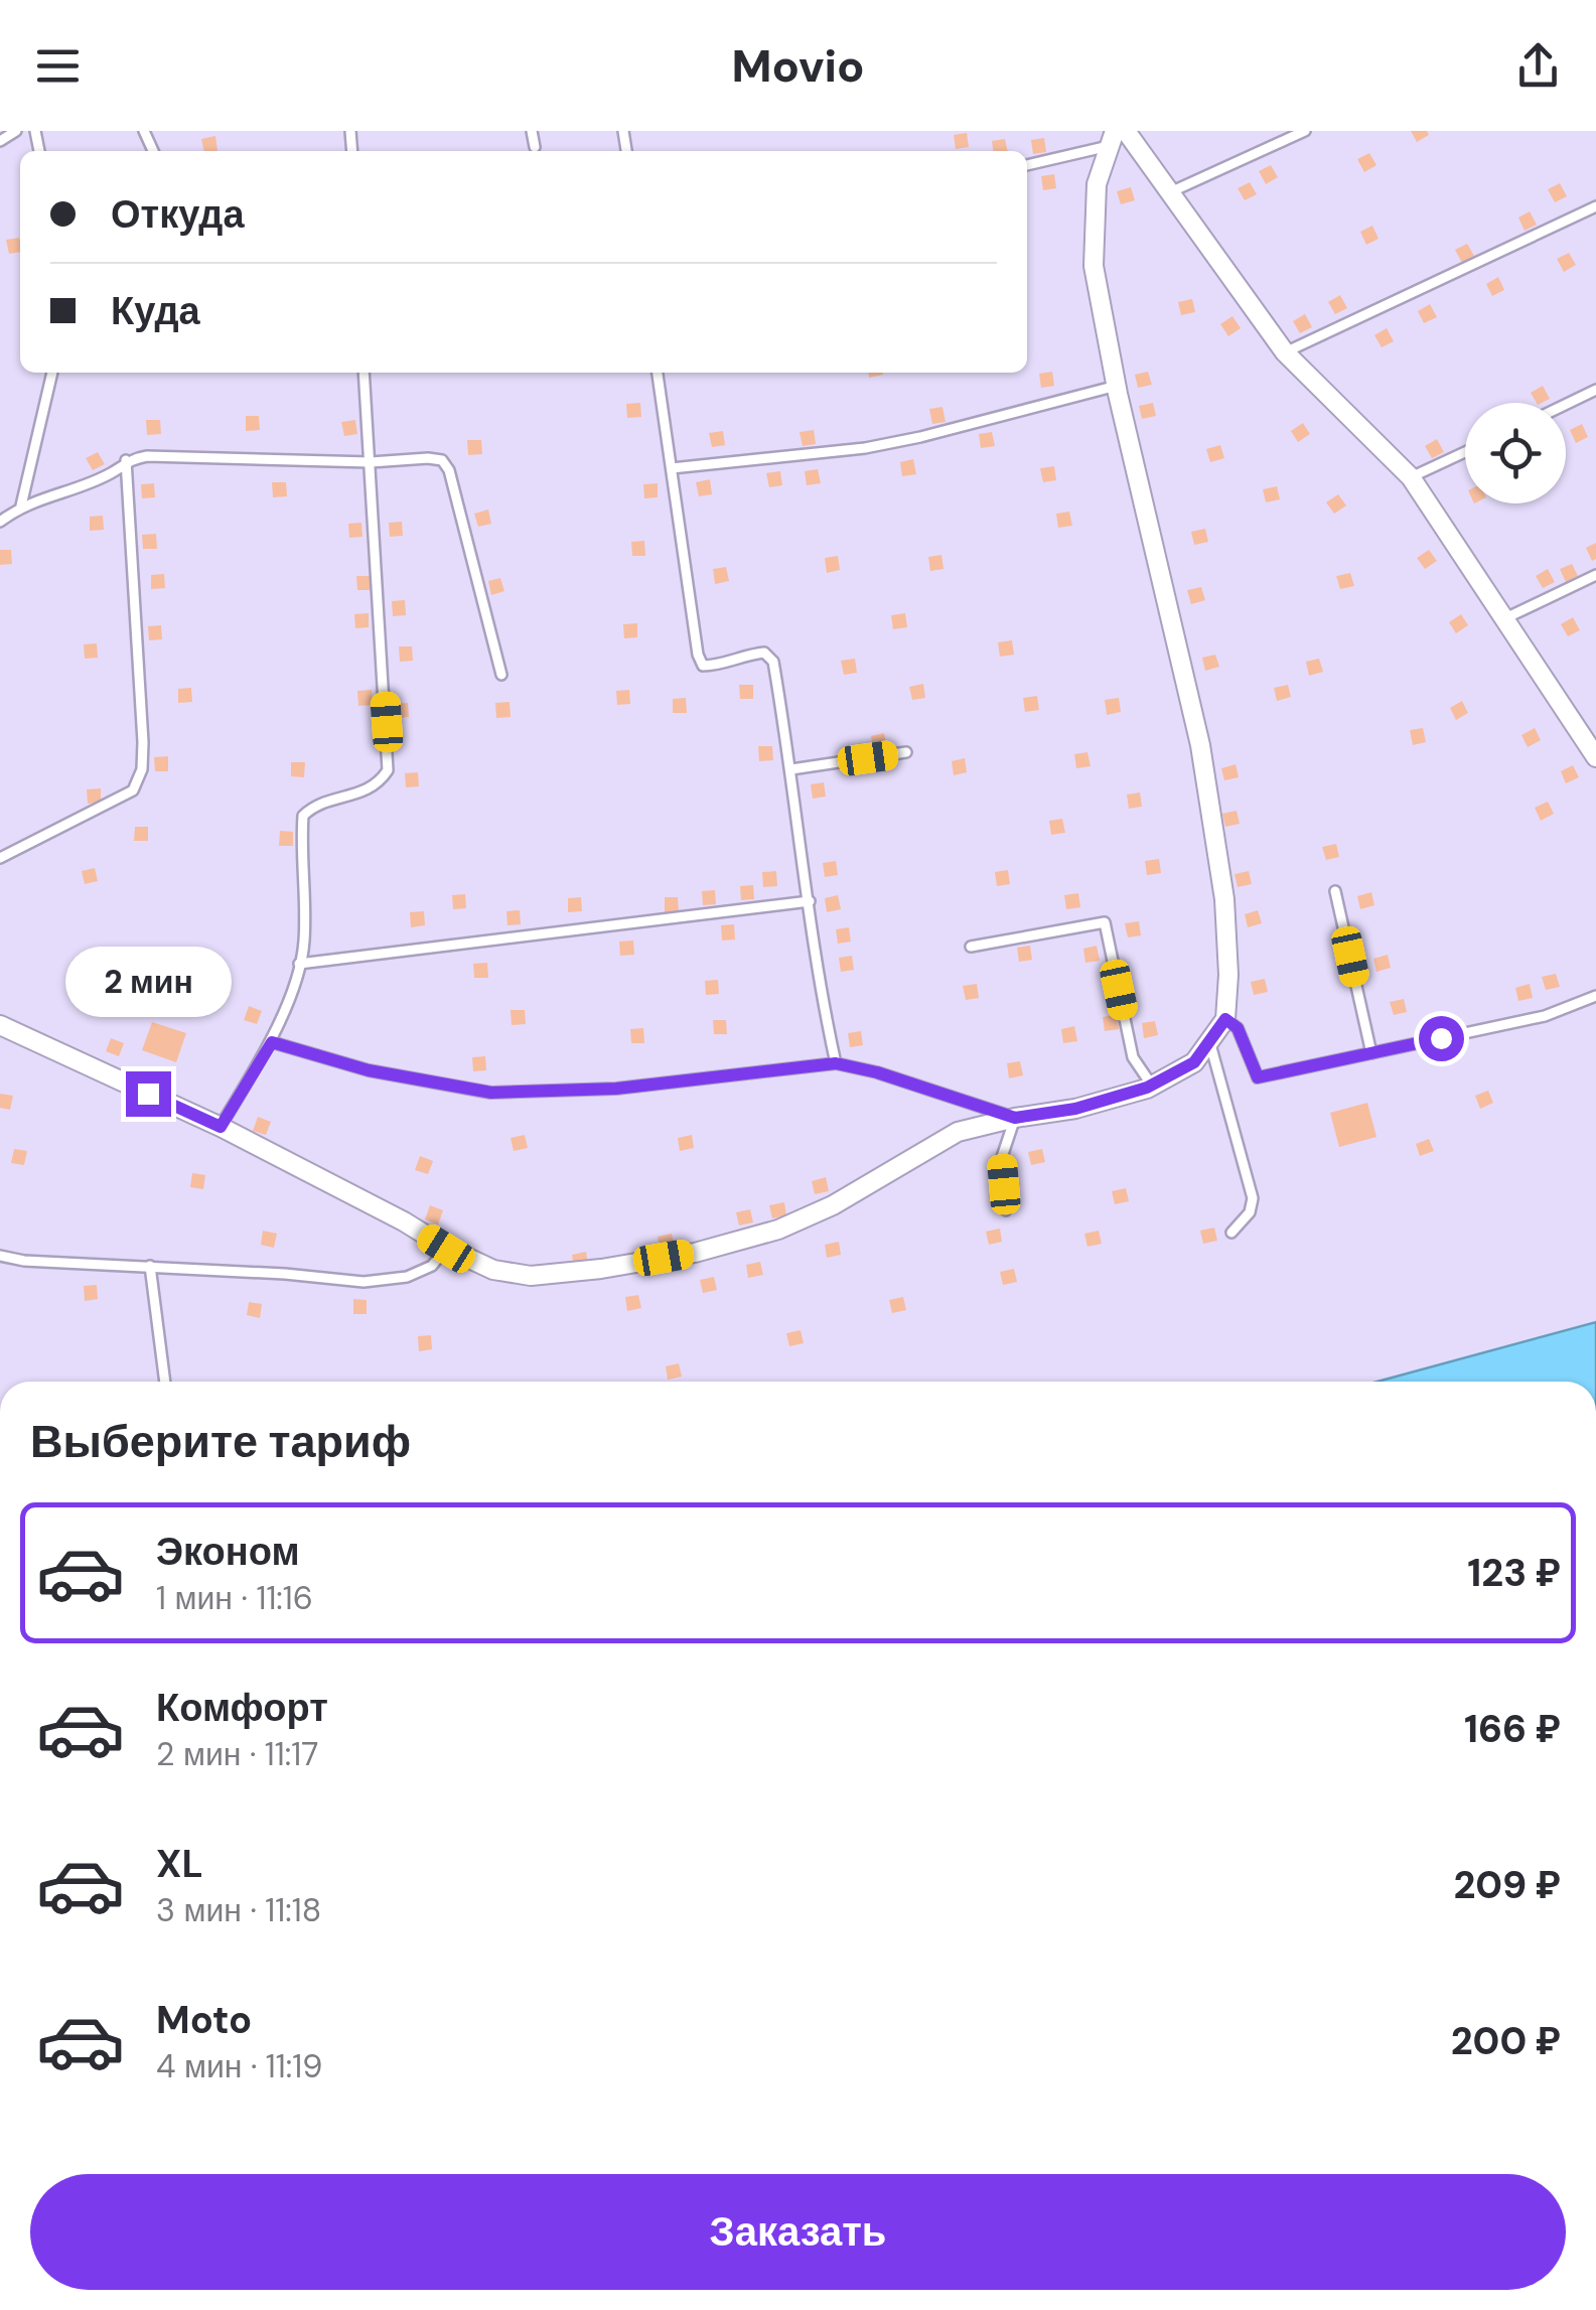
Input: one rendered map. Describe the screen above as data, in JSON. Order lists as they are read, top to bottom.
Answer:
{
  "page": {
    "header": "Movio",
    "banner": ["Откуда", "Куда"],
    "bubble": "2 мин",
    "heading": "Выберите тариф",
    "list": [
      {
        "name": "Эконом",
        "note": "1 мин · 11:16",
        "value": "123 ₽"
      },
      {
        "name": "Комфорт",
        "note": "2 мин · 11:17",
        "value": "166 ₽"
      },
      {
        "name": "XL",
        "note": "3 мин · 11:18",
        "value": "209 ₽"
      },
      {
        "name": "Moto",
        "note": "4 мин · 11:19",
        "value": "200 ₽"
      }
    ],
    "buttons": "Заказать"
  }
}
